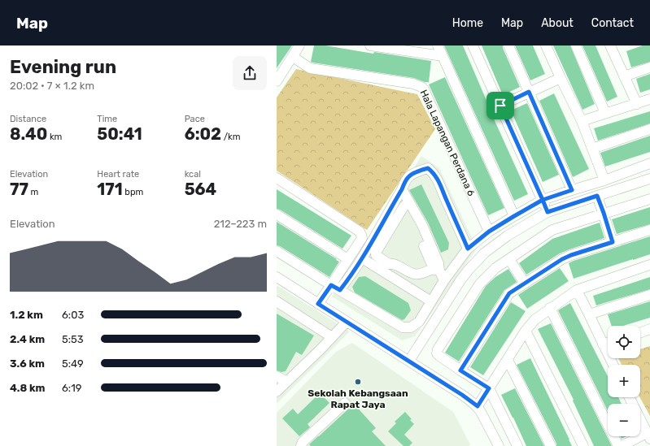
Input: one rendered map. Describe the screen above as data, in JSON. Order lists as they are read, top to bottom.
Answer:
{
  "streets": {
    "street": ["Hala Lapangan Perdana 6"]
  },
  "places": ["Sekolah Kebangsaan Rapat Jaya"],
  "page": {
    "header": "Map",
    "nav": [
      "Home",
      "Map",
      "About",
      "Contact"
    ],
    "heading": ["Evening run", "20:02 · 7 × 1.2 km"],
    "stats": [
      ["Distance", "8.40 km"],
      ["Time", "50:41"],
      ["Pace", "6:02 /km"],
      ["Elevation", "77 m"],
      ["Heart rate", "171 bpm"],
      ["kcal", "564"]
    ],
    "chart": ["Elevation", "212–223 m"],
    "list": [
      {
        "name": "1.2 km",
        "note": "6:03"
      },
      {
        "name": "2.4 km",
        "note": "5:53"
      },
      {
        "name": "3.6 km",
        "note": "5:49"
      },
      {
        "name": "4.8 km",
        "note": "6:19"
      }
    ],
    "map_buttons": ["+", "−"]
  }
}
